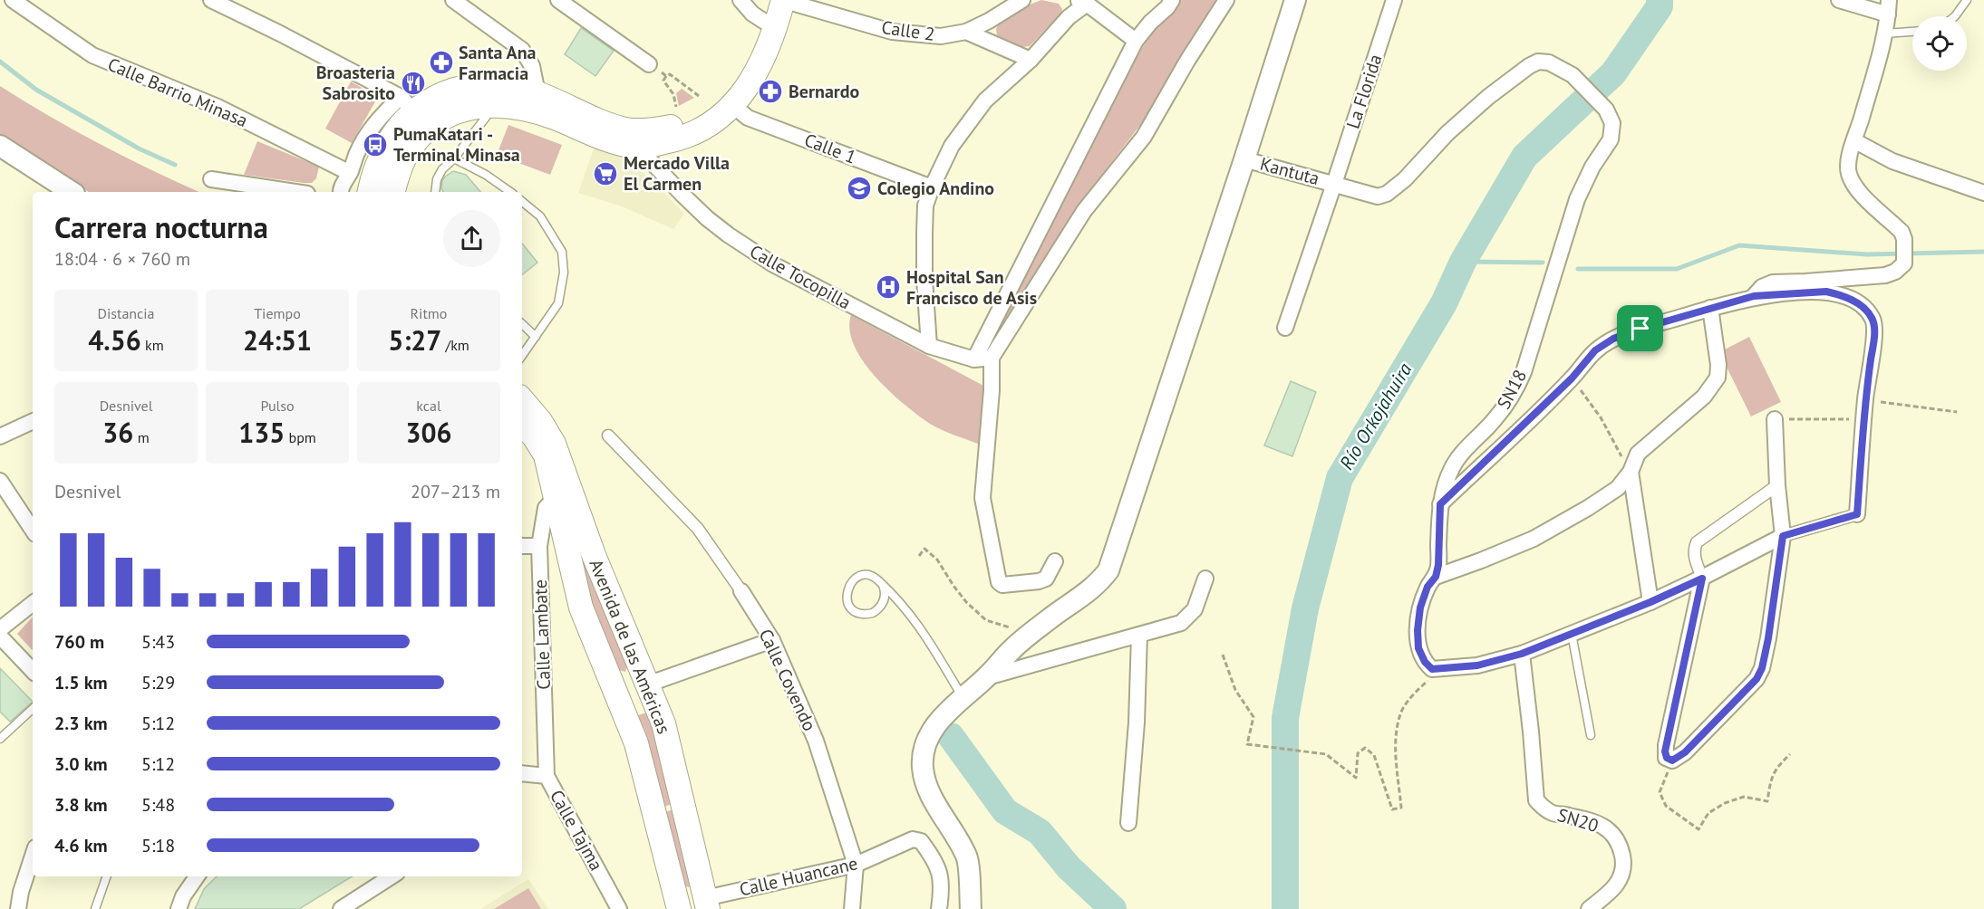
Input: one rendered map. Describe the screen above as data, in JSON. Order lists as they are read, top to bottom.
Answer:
{
  "streets": {
    "main road": ["Avenida de las Américas"],
    "street": [
      "Calle 2",
      "La Florida",
      "Calle Barrio Minasa",
      "Calle 1",
      "Kantuta",
      "Calle Tocopilla",
      "SN18",
      "Calle Lambate",
      "Calle Covendo",
      "SN20",
      "Calle Tajma",
      "Calle Huancane"
    ]
  },
  "crossings": [
    ["La Florida", "Kantuta"],
    ["Kantuta", "SN18"],
    ["Calle Lambate", "Avenida de las Américas"],
    ["Calle Lambate", "Calle Tajma"],
    ["Avenida de las Américas", "Calle Huancane"],
    ["Calle Covendo", "Calle Huancane"]
  ],
  "water": ["Río Orkojahuira"],
  "places": {
    "pharmacy": ["Santa Ana Farmacia", "Bernardo"],
    "restaurant": ["Broasteria Sabrosito"],
    "bus stop": ["PumaKatari - Terminal Minasa"],
    "supermarket": ["Mercado Villa El Carmen"],
    "school or university": ["Colegio Andino"],
    "hospital": ["Hospital San Francisco de Asis"]
  },
  "page": {
    "heading": ["Carrera nocturna", "18:04 · 6 × 760 m"],
    "stats": [
      ["Distancia", "4.56 km"],
      ["Tiempo", "24:51"],
      ["Ritmo", "5:27 /km"],
      ["Desnivel", "36 m"],
      ["Pulso", "135 bpm"],
      ["kcal", "306"]
    ],
    "chart": ["Desnivel", "207–213 m"],
    "list": [
      {
        "name": "760 m",
        "note": "5:43"
      },
      {
        "name": "1.5 km",
        "note": "5:29"
      },
      {
        "name": "2.3 km",
        "note": "5:12"
      },
      {
        "name": "3.0 km",
        "note": "5:12"
      },
      {
        "name": "3.8 km",
        "note": "5:48"
      },
      {
        "name": "4.6 km",
        "note": "5:18"
      }
    ]
  }
}
